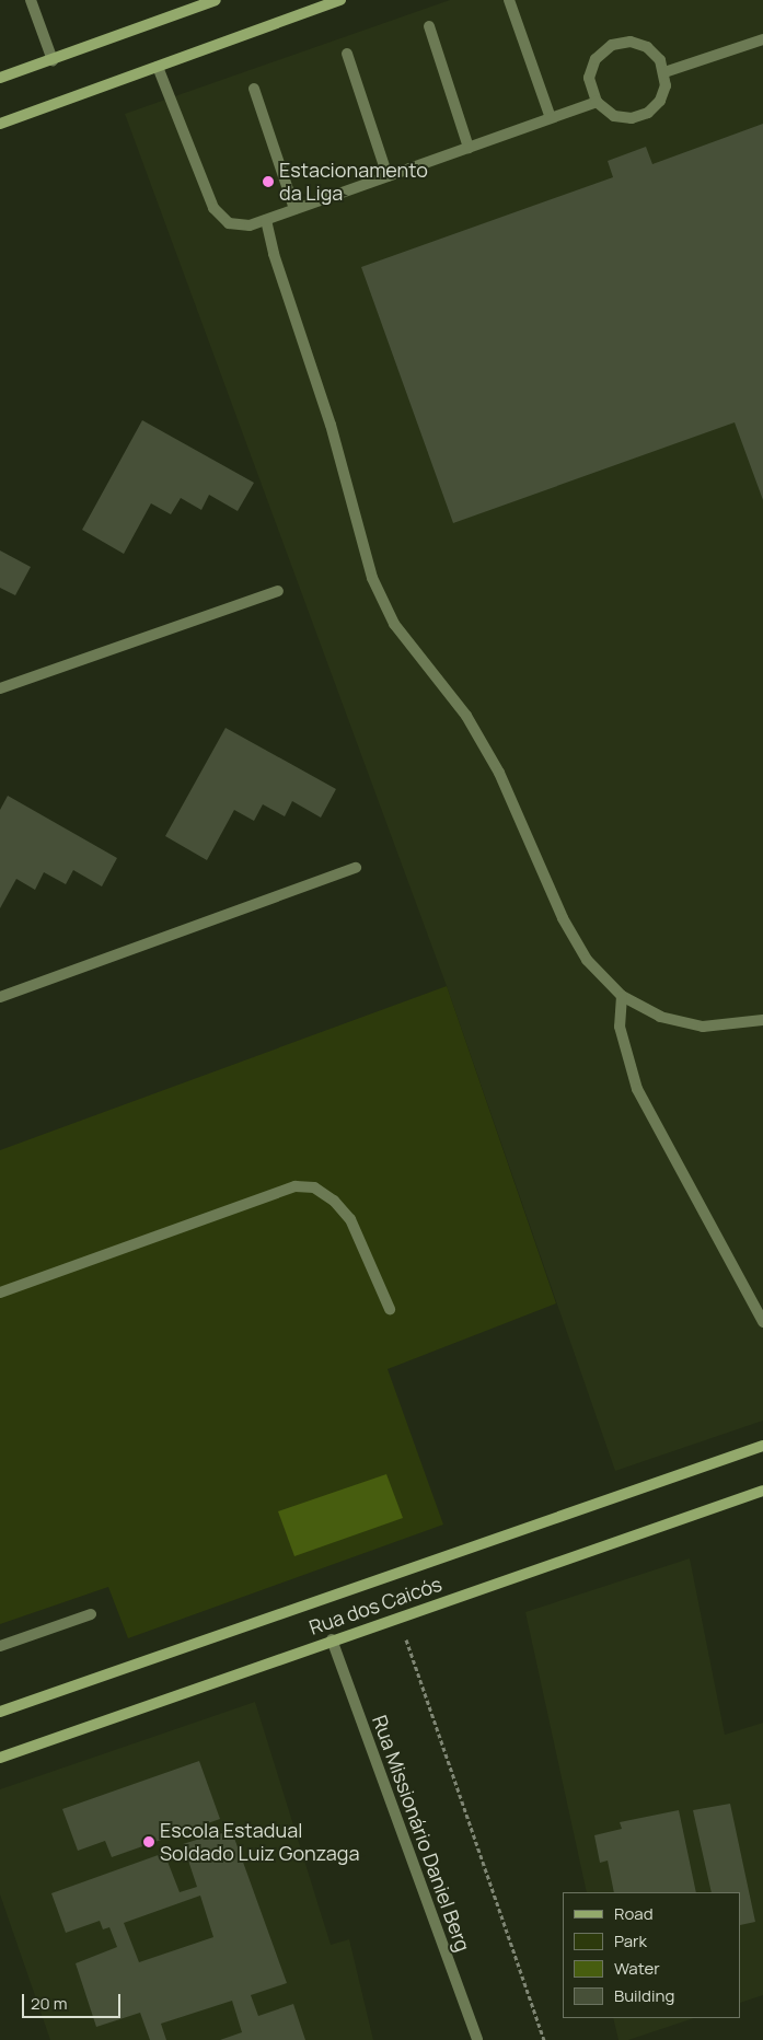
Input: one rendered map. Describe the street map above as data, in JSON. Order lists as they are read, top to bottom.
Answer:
{
  "streets": {
    "street": ["Rua dos Caicós", "Rua Missionário Daniel Berg"]
  },
  "crossings": [
    ["Rua dos Caicós", "Rua Missionário Daniel Berg"]
  ],
  "places": ["Estacionamento da Liga", "Escola Estadual Soldado Luiz Gonzaga"],
  "legend": [
    "Road",
    "Park",
    "Water",
    "Building"
  ],
  "scale_bar": "20 m"
}
